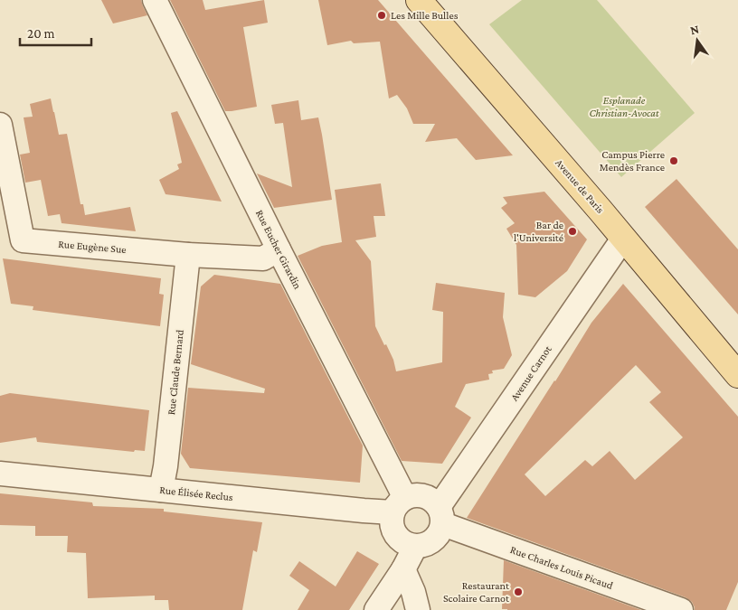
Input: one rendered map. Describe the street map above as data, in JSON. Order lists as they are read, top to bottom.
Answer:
{
  "streets": {
    "main road": ["Avenue de Paris"],
    "street": [
      "Rue Eugène Sue",
      "Rue Eucher Girardin",
      "Rue Claude Bernard",
      "Avenue Carnot",
      "Rue Élisée Reclus",
      "Rue Charles Louis Picaud"
    ]
  },
  "crossings": [
    ["Avenue de Paris", "Avenue Carnot"],
    ["Rue Eugène Sue", "Rue Eucher Girardin"],
    ["Rue Eugène Sue", "Rue Claude Bernard"],
    ["Rue Eucher Girardin", "Avenue Carnot"],
    ["Rue Eucher Girardin", "Rue Élisée Reclus"],
    ["Rue Eucher Girardin", "Rue Charles Louis Picaud"],
    ["Rue Claude Bernard", "Rue Élisée Reclus"],
    ["Avenue Carnot", "Rue Élisée Reclus"],
    ["Avenue Carnot", "Rue Charles Louis Picaud"],
    ["Rue Élisée Reclus", "Rue Charles Louis Picaud"]
  ],
  "parks": ["Esplanade Christian-Avocat"],
  "places": [
    "Les Mille Bulles",
    "Campus Pierre Mendès France",
    "Bar de l'Université",
    "Restaurant Scolaire Carnot"
  ],
  "scale_bar": "20 m",
  "north": "top"
}
